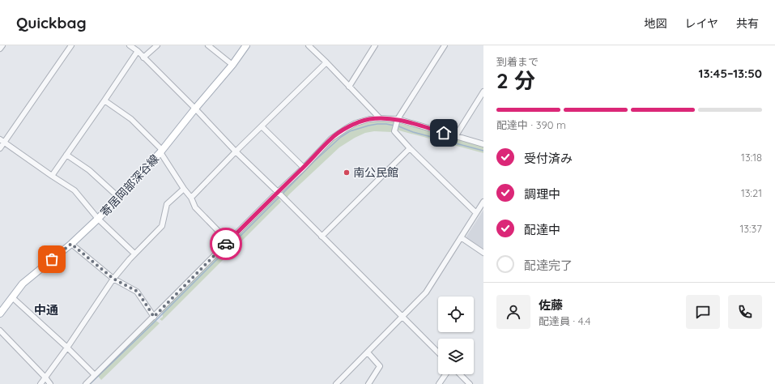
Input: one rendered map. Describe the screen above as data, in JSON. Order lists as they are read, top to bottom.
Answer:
{
  "streets": {
    "main road": ["寄居岡部深谷線"]
  },
  "districts": ["中通"],
  "places": ["南公民館"],
  "page": {
    "header": "Quickbag",
    "nav": ["地図", "レイヤ", "共有"],
    "heading": ["2 分", "到着まで", "13:45–13:50"],
    "panel": ["佐藤", "配達員 · 4.4"],
    "bar": "配達中 · 390 m",
    "list": [
      ["受付済み", "13:18"],
      ["調理中", "13:21"],
      ["配達中", "13:37"],
      "配達完了"
    ]
  }
}
